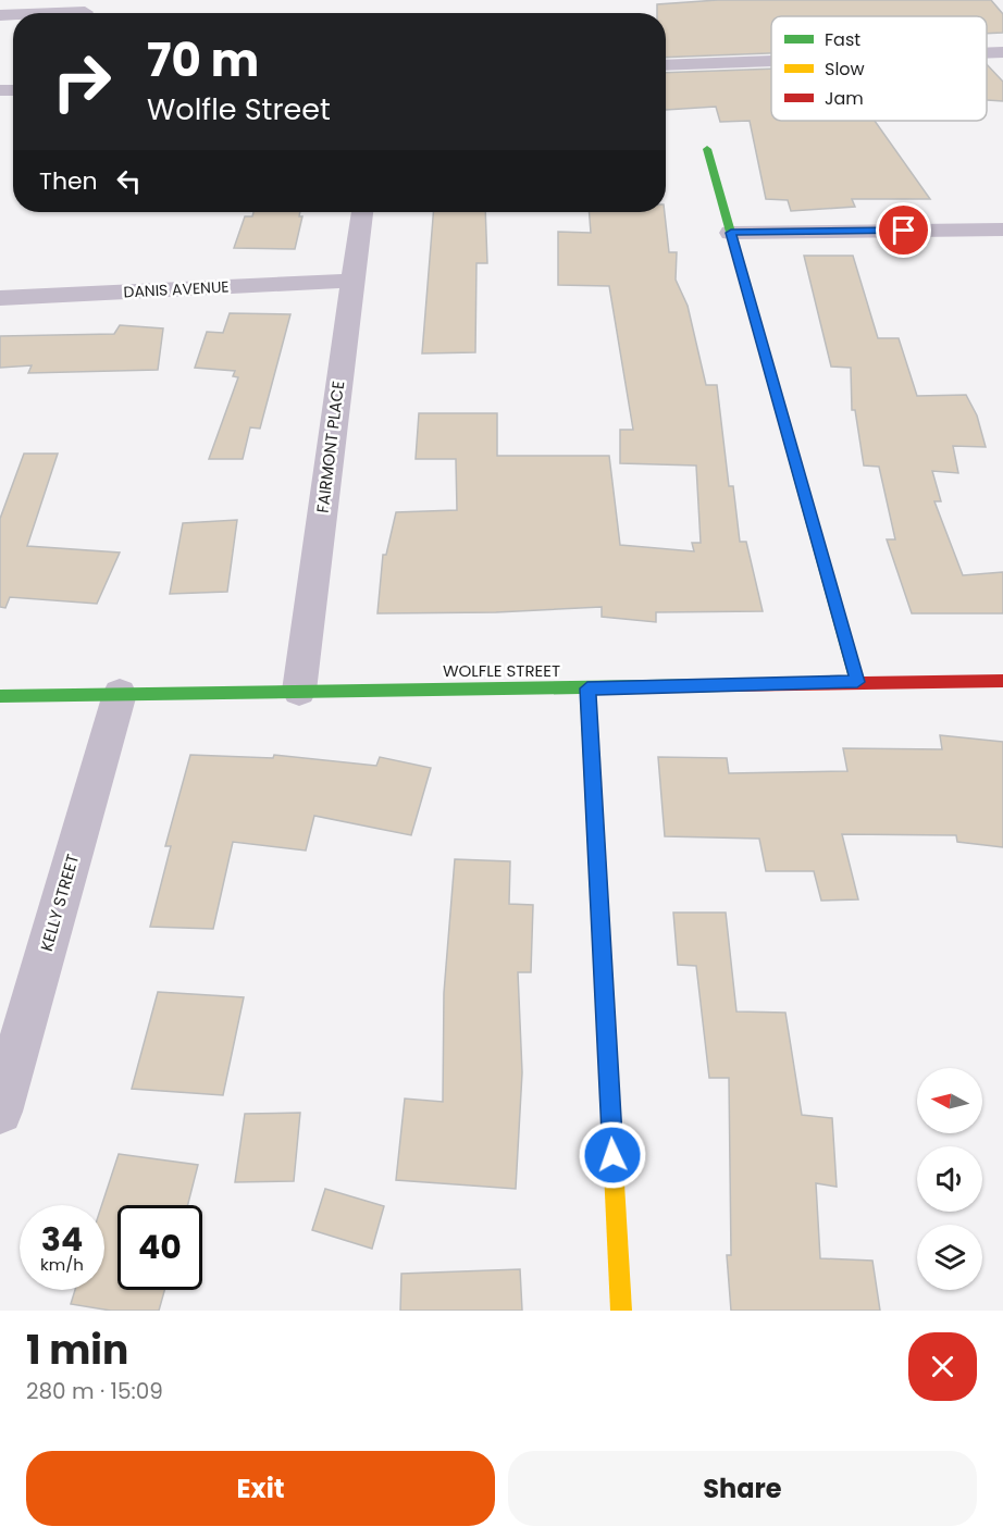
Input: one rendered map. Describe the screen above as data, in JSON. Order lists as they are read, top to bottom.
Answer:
{
  "streets": {
    "street": [
      "DANIS AVENUE",
      "FAIRMONT PLACE",
      "WOLFLE STREET",
      "KELLY STREET"
    ]
  },
  "crossings": [
    ["DANIS AVENUE", "FAIRMONT PLACE"],
    ["FAIRMONT PLACE", "WOLFLE STREET"],
    ["WOLFLE STREET", "KELLY STREET"]
  ],
  "legend": ["Fast", "Slow", "Jam"],
  "north": "left",
  "page": {
    "turn": ["70 m", "Wolfle Street"],
    "then": "Then",
    "speed": "34 km/h",
    "limit": "40",
    "heading": ["1 min", "280 m · 15:09"],
    "buttons": ["Exit", "Share"]
  }
}
